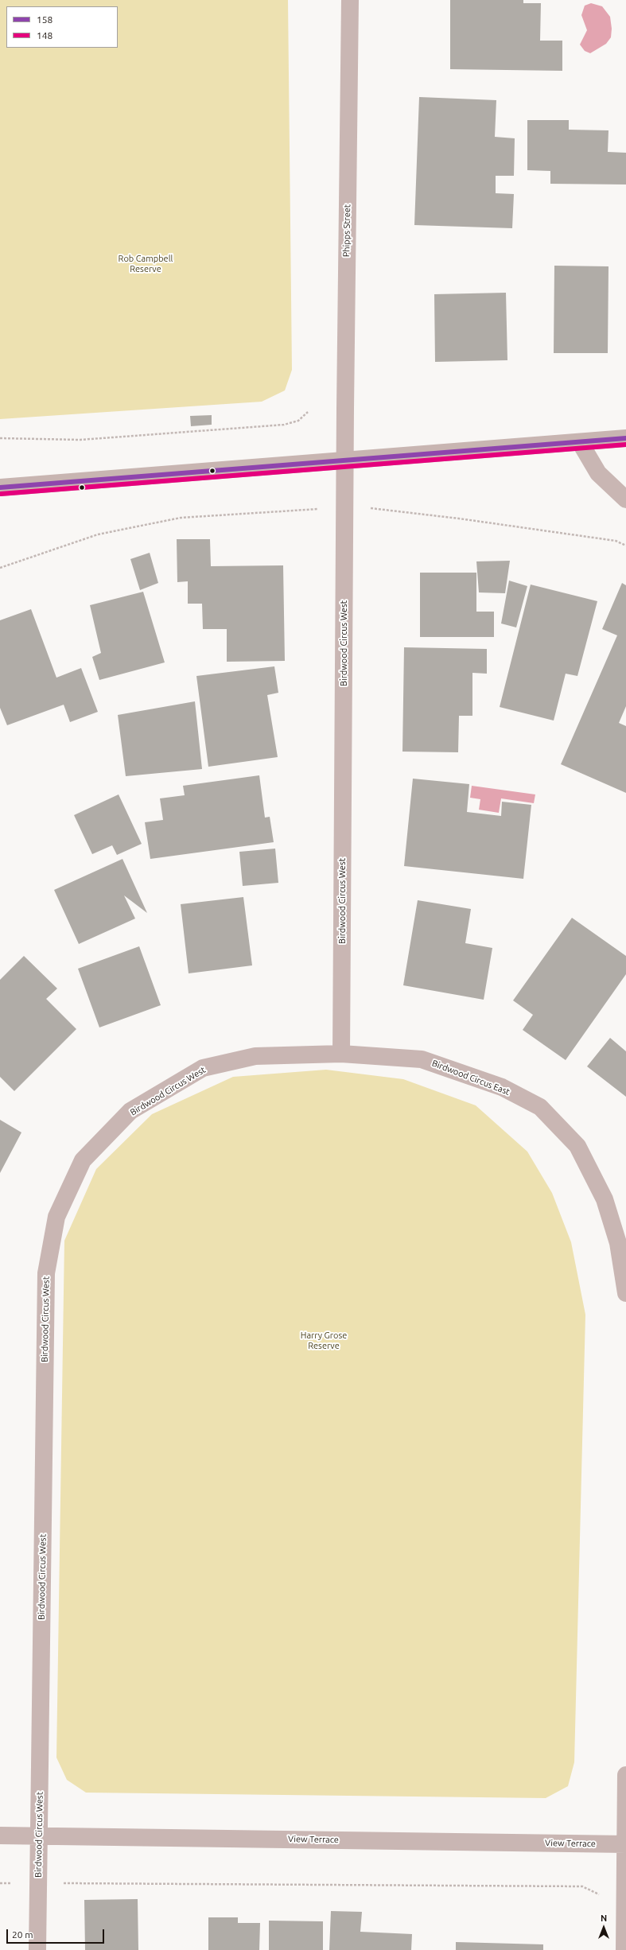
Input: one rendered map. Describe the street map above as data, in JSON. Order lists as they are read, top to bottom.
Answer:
{
  "streets": {
    "street": [
      "Phipps Street",
      "Birdwood Circus West",
      "Birdwood Circus East",
      "View Terrace"
    ]
  },
  "crossings": [
    ["Phipps Street", "Birdwood Circus West"],
    ["Birdwood Circus West", "Birdwood Circus East"],
    ["Birdwood Circus West", "View Terrace"]
  ],
  "parks": ["Rob Campbell Reserve", "Harry Grose Reserve"],
  "lines": ["transit line 158", "transit line 148"],
  "legend": ["158", "148"],
  "scale_bar": "20 m",
  "north": "top"
}
